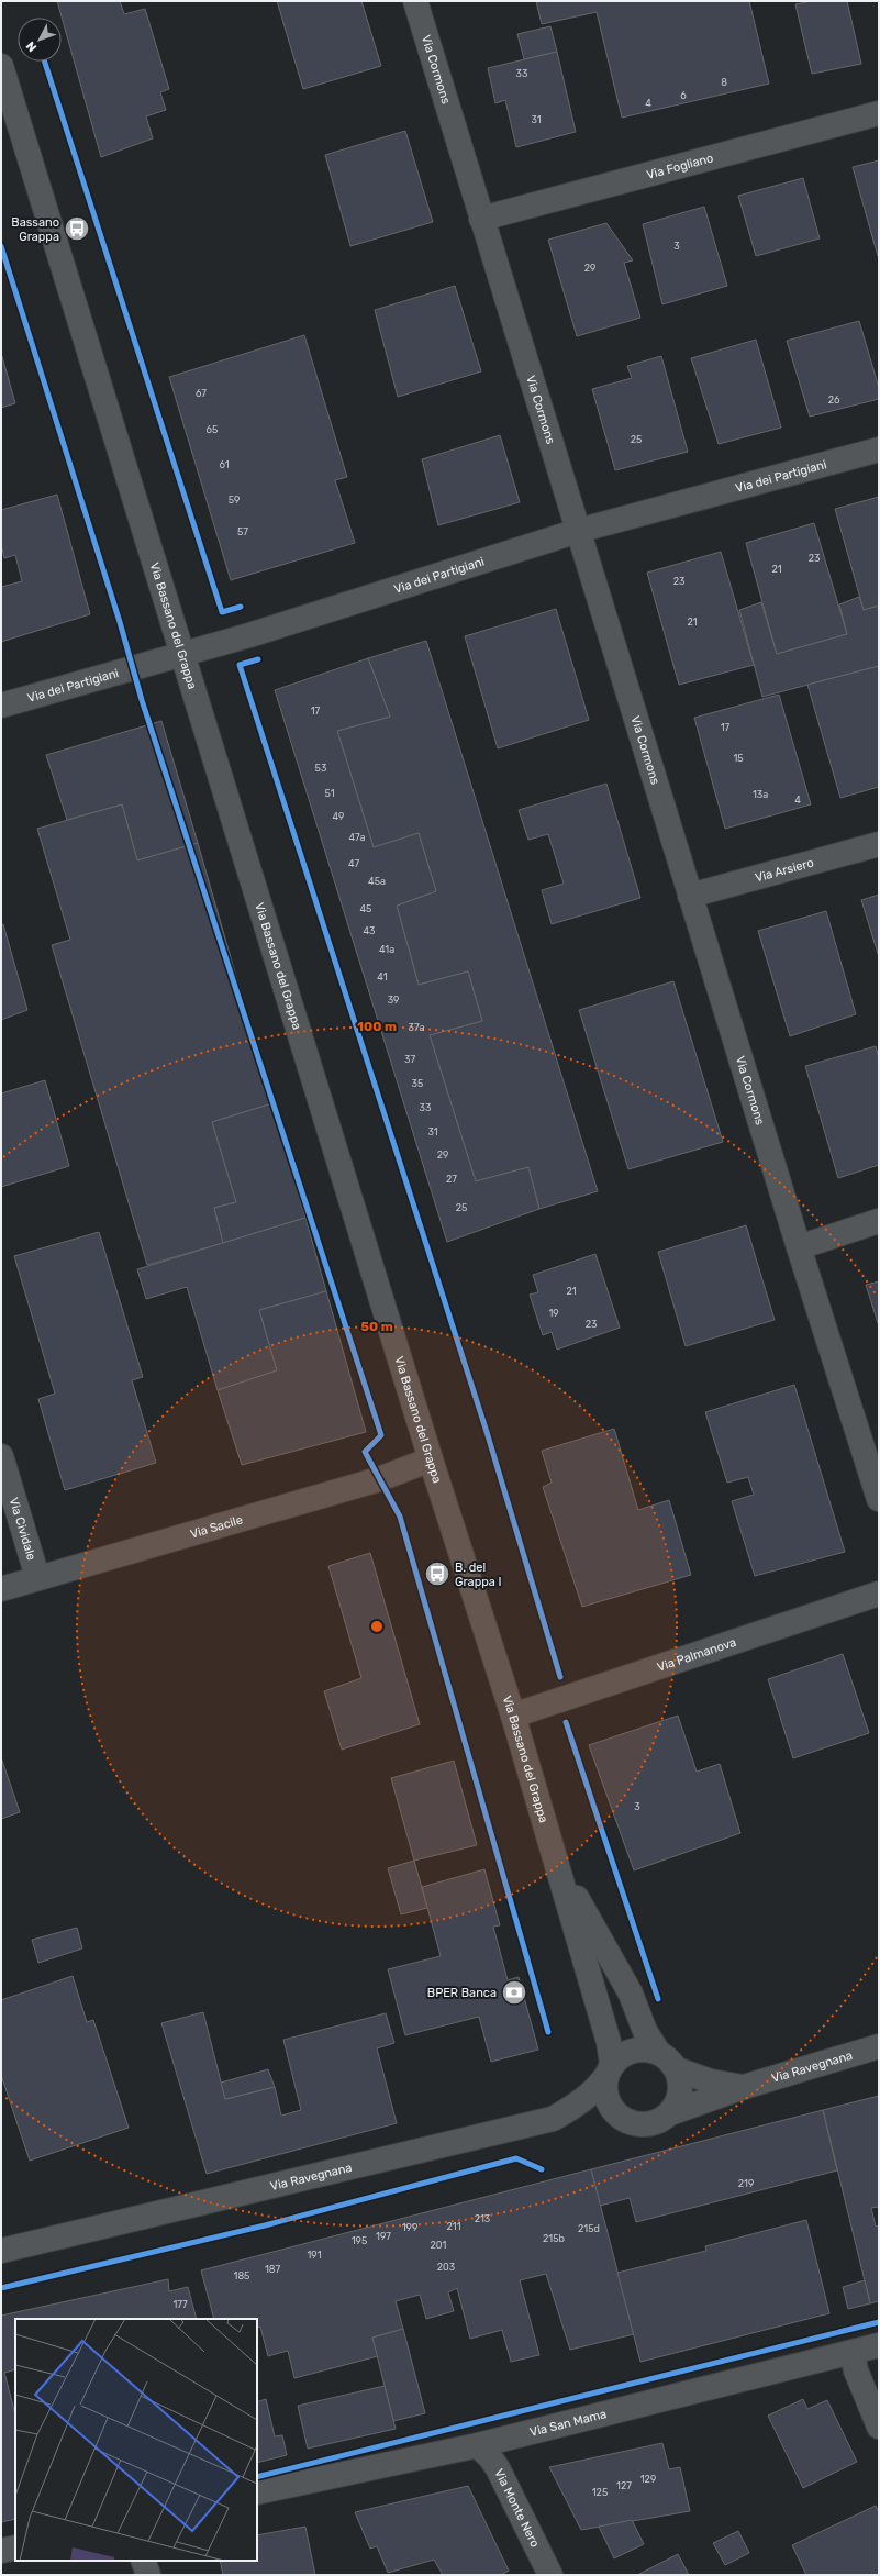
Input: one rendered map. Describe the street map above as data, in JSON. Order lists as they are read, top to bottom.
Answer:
{
  "streets": {
    "street": [
      "Via Cormons",
      "Via Fogliano",
      "Via dei Partigiani",
      "Via Bassano del Grappa",
      "Via Arsiero",
      "Via Sacile",
      "Via Cividale",
      "Via Palmanova",
      "Via Ravegnana",
      "Via San Mama",
      "Via Monte Nero"
    ]
  },
  "crossings": [
    ["Via Cormons", "Via Fogliano"],
    ["Via Cormons", "Via dei Partigiani"],
    ["Via Cormons", "Via Arsiero"],
    ["Via dei Partigiani", "Via Bassano del Grappa"],
    ["Via Bassano del Grappa", "Via Sacile"],
    ["Via Bassano del Grappa", "Via Palmanova"],
    ["Via Bassano del Grappa", "Via Ravegnana"],
    ["Via Sacile", "Via Cividale"],
    ["Via San Mama", "Via Monte Nero"]
  ],
  "places": {
    "bus stop": ["Bassano Grappa", "B. del Grappa I"],
    "bank": ["BPER Banca"]
  },
  "house_numbers": [
    "33",
    "8",
    "6",
    "4",
    "31",
    "3",
    "29",
    "67",
    "26",
    "65",
    "25",
    "61",
    "59",
    "57",
    "23",
    "21",
    "23",
    "21",
    "17",
    "17",
    "15",
    "53",
    "51",
    "13a",
    "4",
    "49",
    "47a",
    "47",
    "45a",
    "45",
    "43",
    "41a",
    "41",
    "39",
    "37a",
    "37",
    "35",
    "33",
    "31",
    "29",
    "27",
    "25",
    "21",
    "19",
    "23",
    "3",
    "219",
    "213",
    "211",
    "199",
    "215d",
    "197",
    "215b",
    "195",
    "201",
    "191",
    "203",
    "187",
    "185",
    "177",
    "129",
    "127",
    "125"
  ],
  "north": "bottom left",
  "rings": ["100 m", "50 m"]
}
